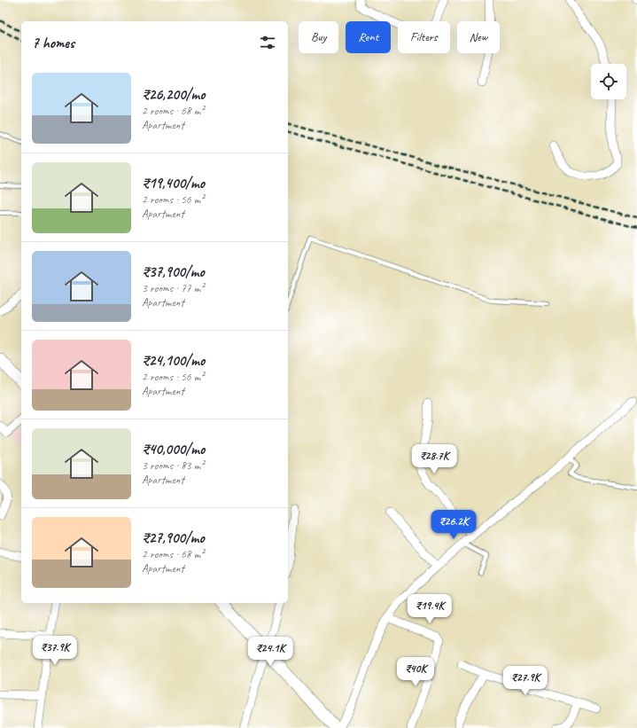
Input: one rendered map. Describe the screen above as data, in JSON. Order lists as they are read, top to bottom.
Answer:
{
  "page": {
    "chip": [
      "Buy",
      "Rent",
      "Filters",
      "New"
    ],
    "heading": "7 homes",
    "list": [
      {
        "name": "₹26,200/mo",
        "note": "2 rooms · 68 m² · Apartment"
      },
      {
        "name": "₹19,400/mo",
        "note": "2 rooms · 56 m² · Apartment"
      },
      {
        "name": "₹37,900/mo",
        "note": "3 rooms · 77 m² · Apartment"
      },
      {
        "name": "₹24,100/mo",
        "note": "2 rooms · 56 m² · Apartment"
      },
      {
        "name": "₹40,000/mo",
        "note": "3 rooms · 83 m² · Apartment"
      },
      {
        "name": "₹27,900/mo",
        "note": "2 rooms · 68 m² · Apartment"
      }
    ],
    "price": [
      "₹28.7K",
      "₹26.2K",
      "₹19.4K",
      "₹37.9K",
      "₹24.1K",
      "₹40K",
      "₹27.9K"
    ]
  }
}
